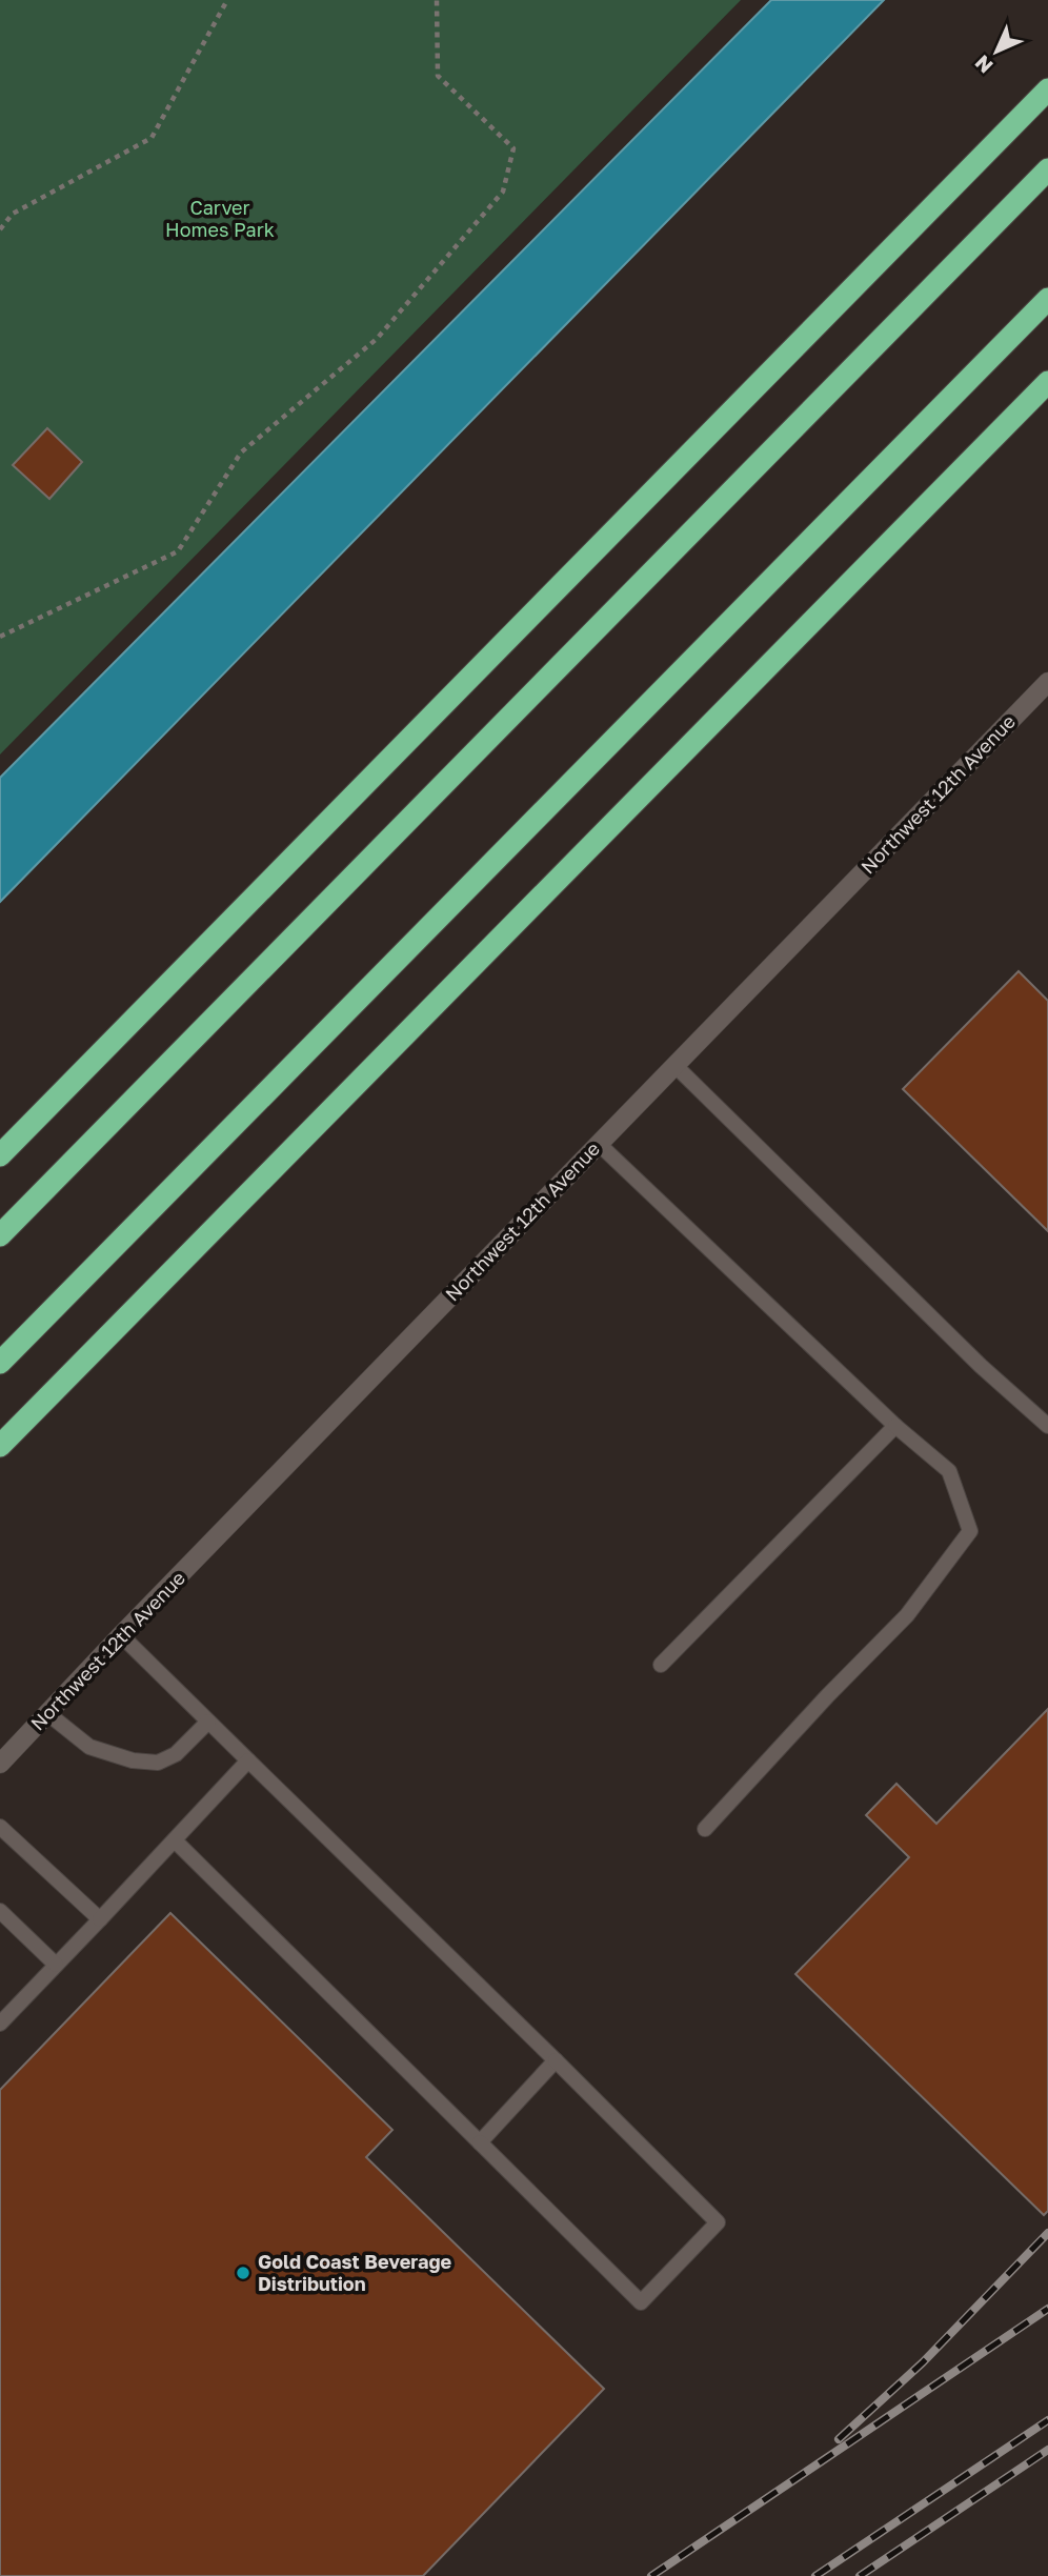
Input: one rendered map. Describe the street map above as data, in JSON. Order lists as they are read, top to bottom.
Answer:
{
  "streets": {
    "street": ["Northwest 12th Avenue"]
  },
  "parks": ["Carver Homes Park"],
  "places": ["Gold Coast Beverage Distribution"],
  "north": "bottom left"
}
